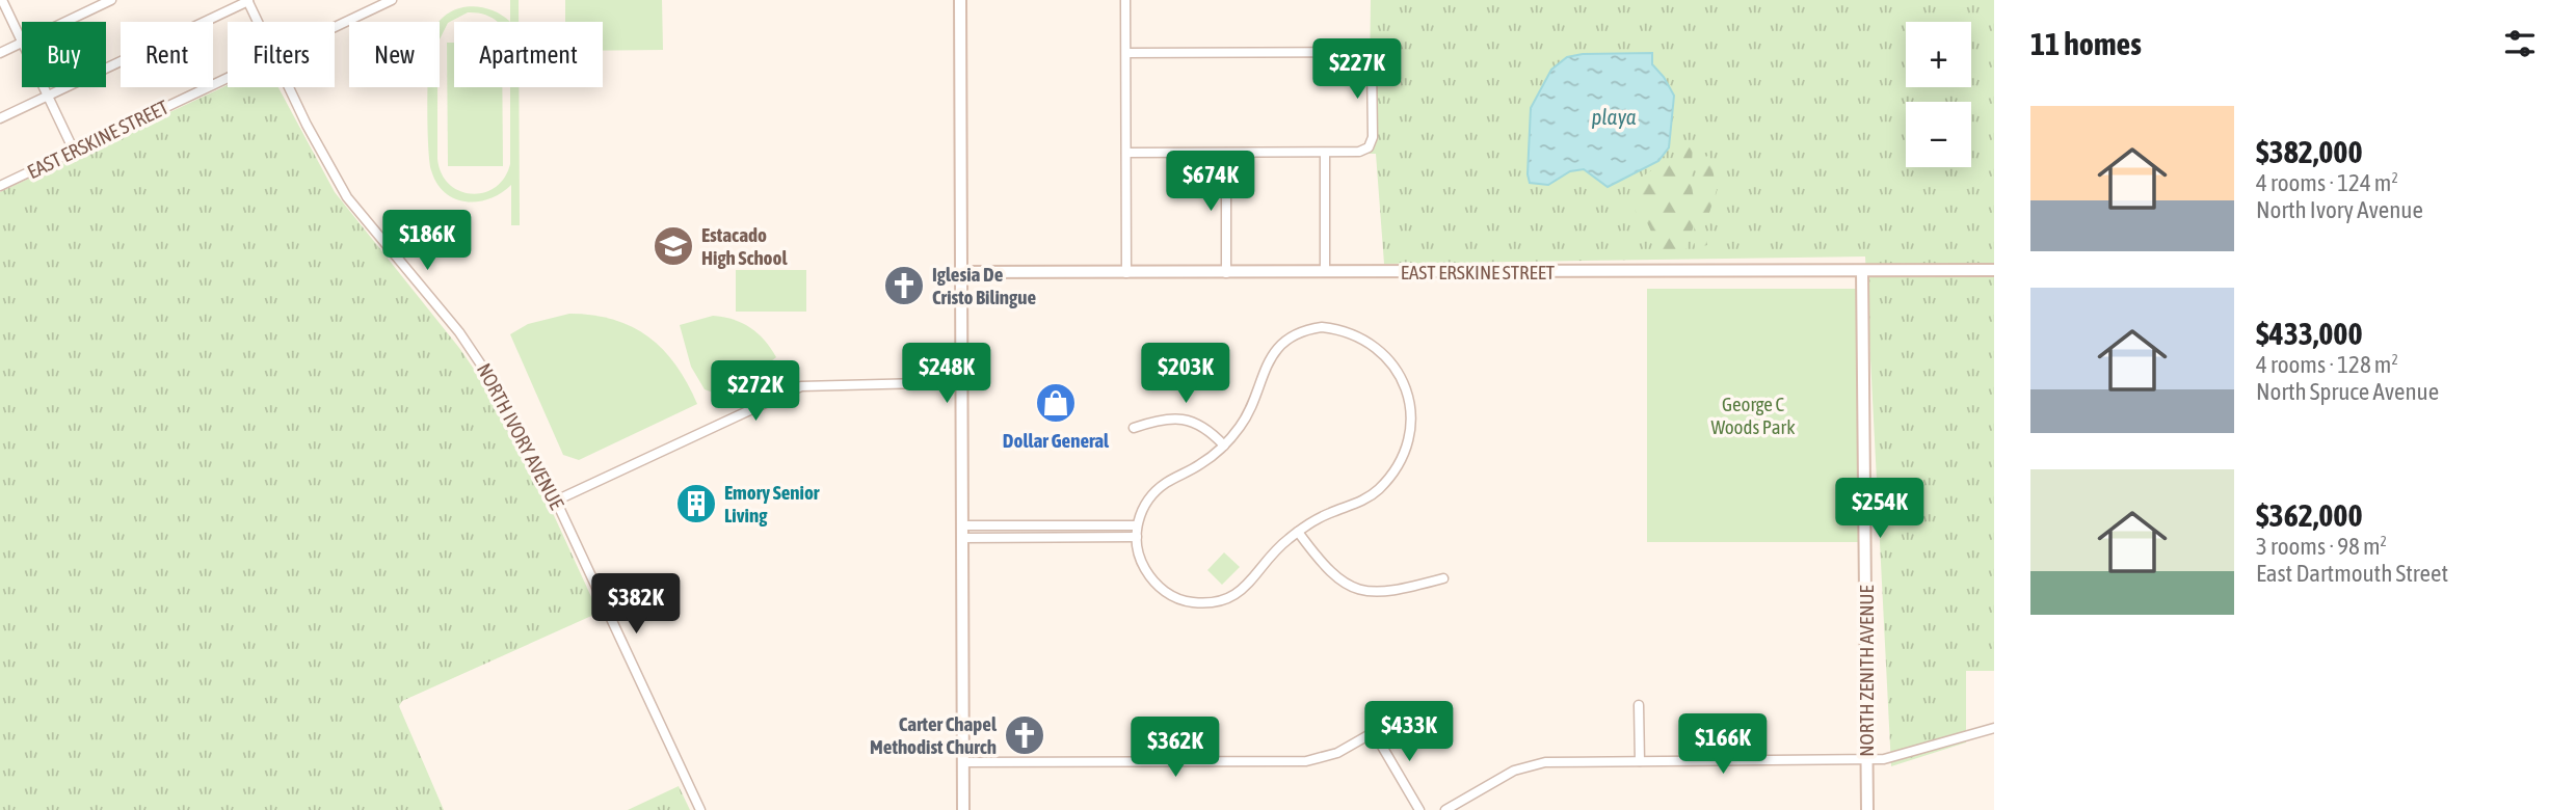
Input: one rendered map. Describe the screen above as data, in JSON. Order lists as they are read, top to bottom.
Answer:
{
  "streets": {
    "street": ["EAST ERSKINE STREET", "NORTH IVORY AVENUE", "NORTH ZENITH AVENUE"]
  },
  "crossings": [
    ["EAST ERSKINE STREET", "NORTH ZENITH AVENUE"]
  ],
  "water": ["playa"],
  "parks": ["George C Woods Park"],
  "places": {
    "school or university": ["Estacado High School"],
    "church": ["Iglesia De Cristo Bilingue", "Carter Chapel Methodist Church"],
    "shop": ["Dollar General"],
    "building": ["Emory Senior Living"]
  },
  "page": {
    "heading": "11 homes",
    "map_buttons": ["+", "−"],
    "chip": [
      "Buy",
      "Rent",
      "Filters",
      "New",
      "Apartment"
    ],
    "price": [
      "$227K",
      "$674K",
      "$186K",
      "$248K",
      "$203K",
      "$272K",
      "$254K",
      "$382K",
      "$433K",
      "$166K",
      "$362K"
    ],
    "list": [
      {
        "name": "$382,000",
        "note": "4 rooms · 124 m² · North Ivory Avenue"
      },
      {
        "name": "$433,000",
        "note": "4 rooms · 128 m² · North Spruce Avenue"
      },
      {
        "name": "$362,000",
        "note": "3 rooms · 98 m² · East Dartmouth Street"
      }
    ]
  }
}
